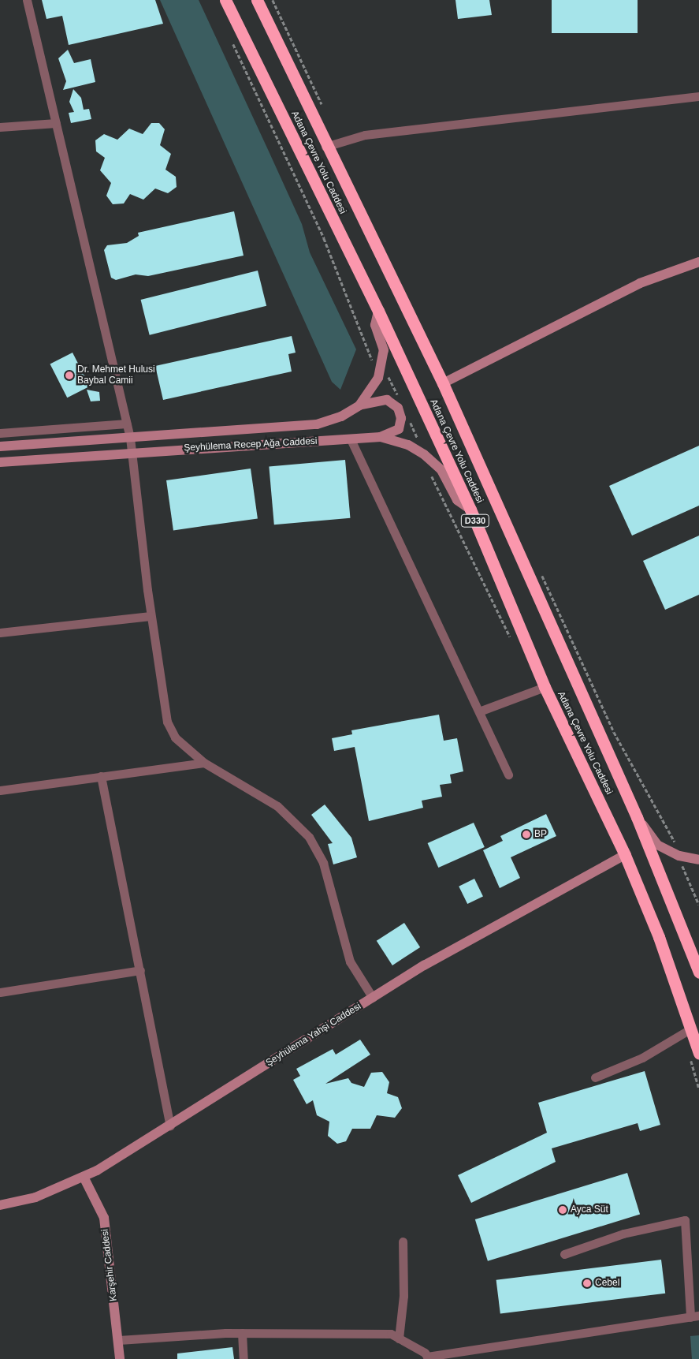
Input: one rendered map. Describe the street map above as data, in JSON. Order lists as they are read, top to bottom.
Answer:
{
  "streets": {
    "highway": ["Adana Çevre Yolu Caddesi", "D330"],
    "street": ["Şeyhülema Recep Ağa Caddesi", "Şeyhülema Yahşi Caddesi", "Karşehir Caddesi"]
  },
  "crossings": [
    ["Adana Çevre Yolu Caddesi", "Şeyhülema Recep Ağa Caddesi"],
    ["Adana Çevre Yolu Caddesi", "Şeyhülema Yahşi Caddesi"],
    ["Şeyhülema Yahşi Caddesi", "Karşehir Caddesi"]
  ],
  "places": [
    "Dr. Mehmet Hulusi Baybal Camii",
    "BP",
    "Ayca Süt",
    "Cebel"
  ]
}
